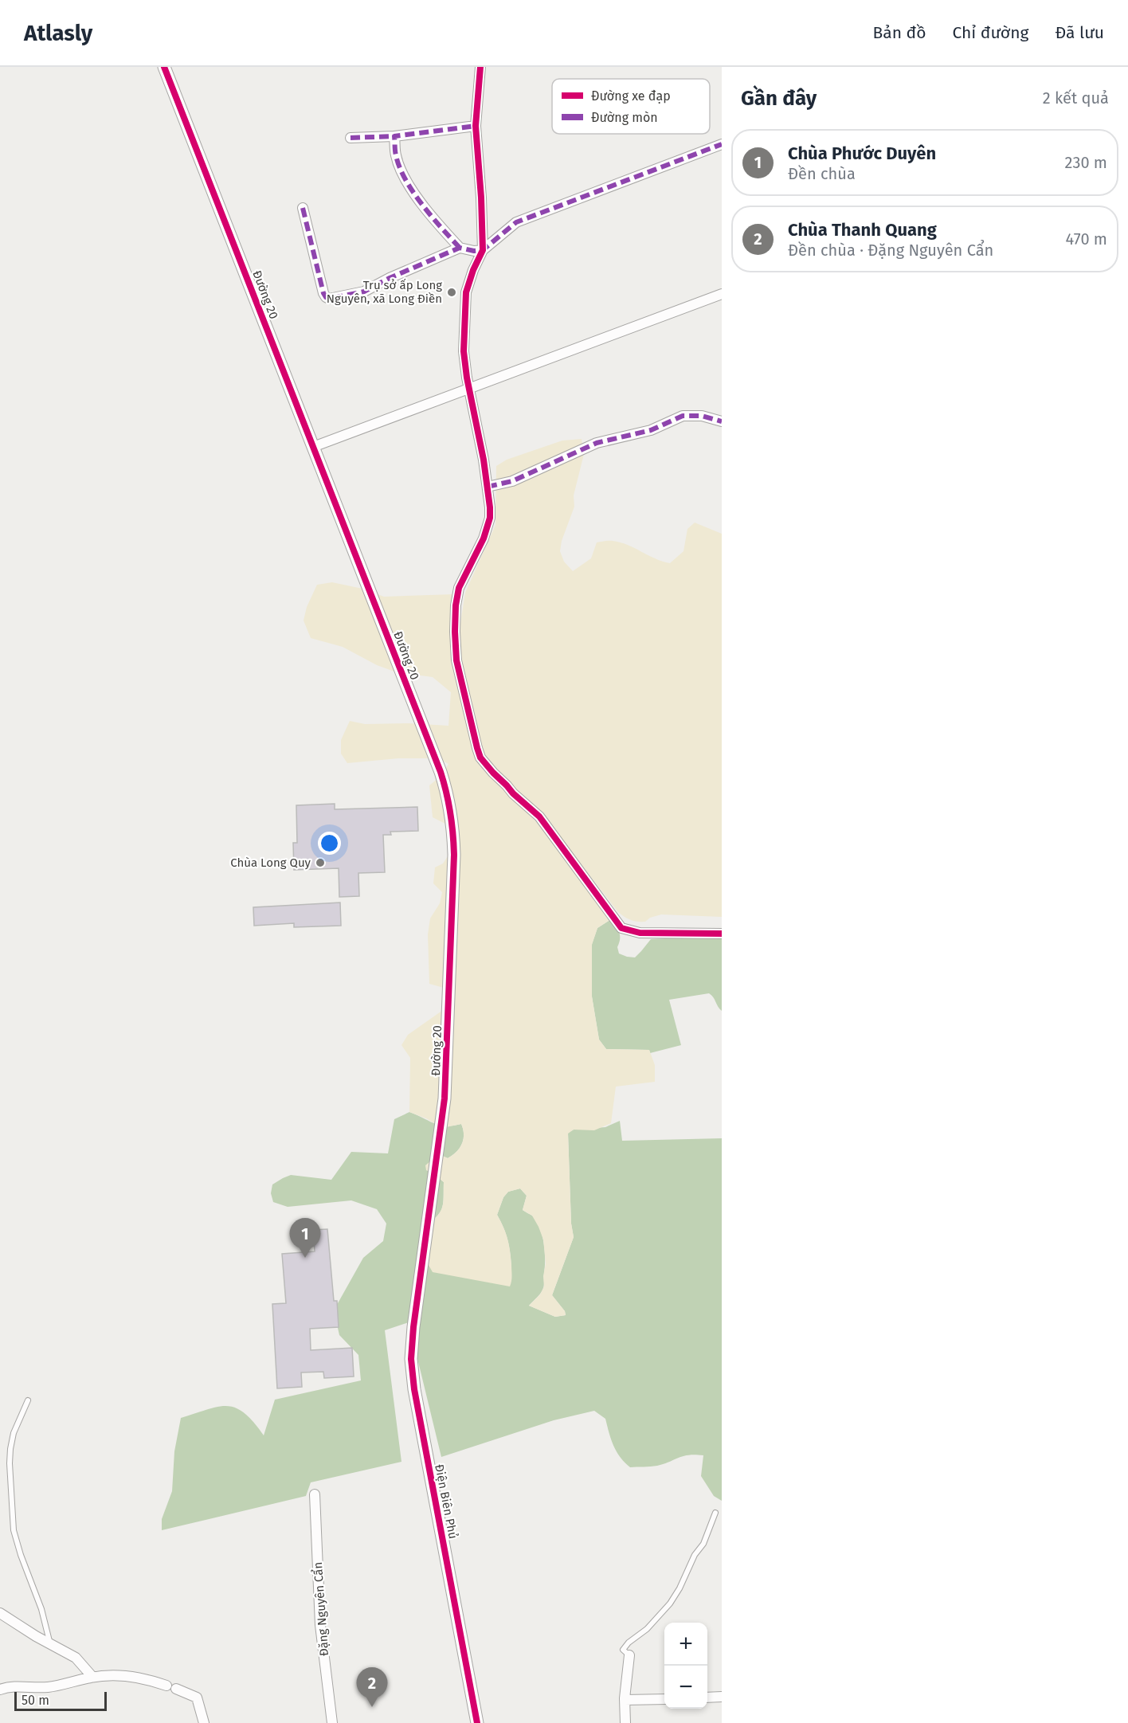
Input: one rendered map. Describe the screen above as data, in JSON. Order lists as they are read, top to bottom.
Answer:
{
  "streets": {
    "street": ["Đường 20", "Điện Biên Phủ", "Đặng Nguyên Cẩn"]
  },
  "crossings": [
    ["Đường 20", "Điện Biên Phủ"]
  ],
  "places": ["Trụ sở ấp Long Nguyên, xã Long Điền", "Chùa Long Quy"],
  "legend": ["Đường xe đạp", "Đường mòn"],
  "scale_bar": "50 m",
  "page": {
    "header": "Atlasly",
    "nav": ["Bản đồ", "Chỉ đường", "Đã lưu"],
    "heading": ["Gần đây", "2 kết quả"],
    "list": [
      {
        "mark": "1",
        "name": "Chùa Phước Duyên",
        "note": "Đền chùa",
        "value": "230 m"
      },
      {
        "mark": "2",
        "name": "Chùa Thanh Quang",
        "note": "Đền chùa · Đặng Nguyên Cẩn",
        "value": "470 m"
      }
    ],
    "pins": ["1", "2"],
    "map_buttons": ["+", "−"],
    "scale": "50 m"
  }
}
